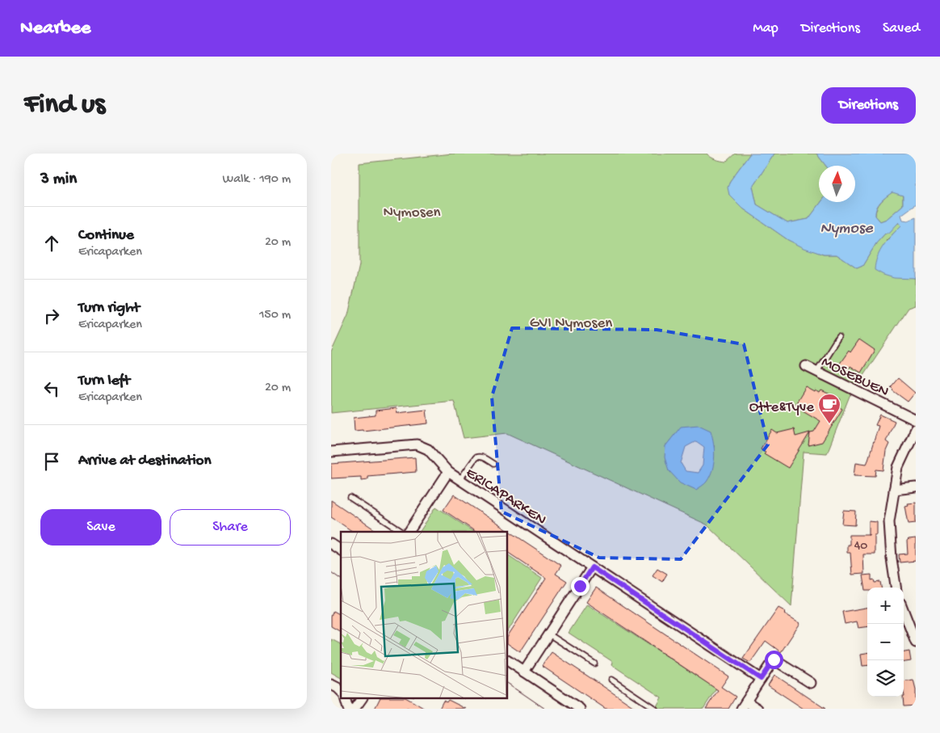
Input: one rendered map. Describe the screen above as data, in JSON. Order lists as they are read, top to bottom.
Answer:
{
  "streets": {
    "street": ["MOSEBUEN", "ERICAPARKEN"]
  },
  "water": ["Nymose"],
  "parks": ["Nymosen", "GVI Nymosen"],
  "places": {
    "cafe": ["Otte&Tyve"]
  },
  "house_numbers": ["40"],
  "north": "top",
  "page": {
    "header": "Nearbee",
    "nav": ["Map", "Directions", "Saved"],
    "buttons": [
      "Directions",
      ["Save", "Share"]
    ],
    "title": "Find us",
    "heading": ["3 min", "Walk · 190 m"],
    "list": [
      ["Continue", "Ericaparken", "20 m"],
      ["Turn right", "Ericaparken", "150 m"],
      ["Turn left", "Ericaparken", "20 m"],
      "Arrive at destination"
    ],
    "map_buttons": ["+", "−"]
  }
}
